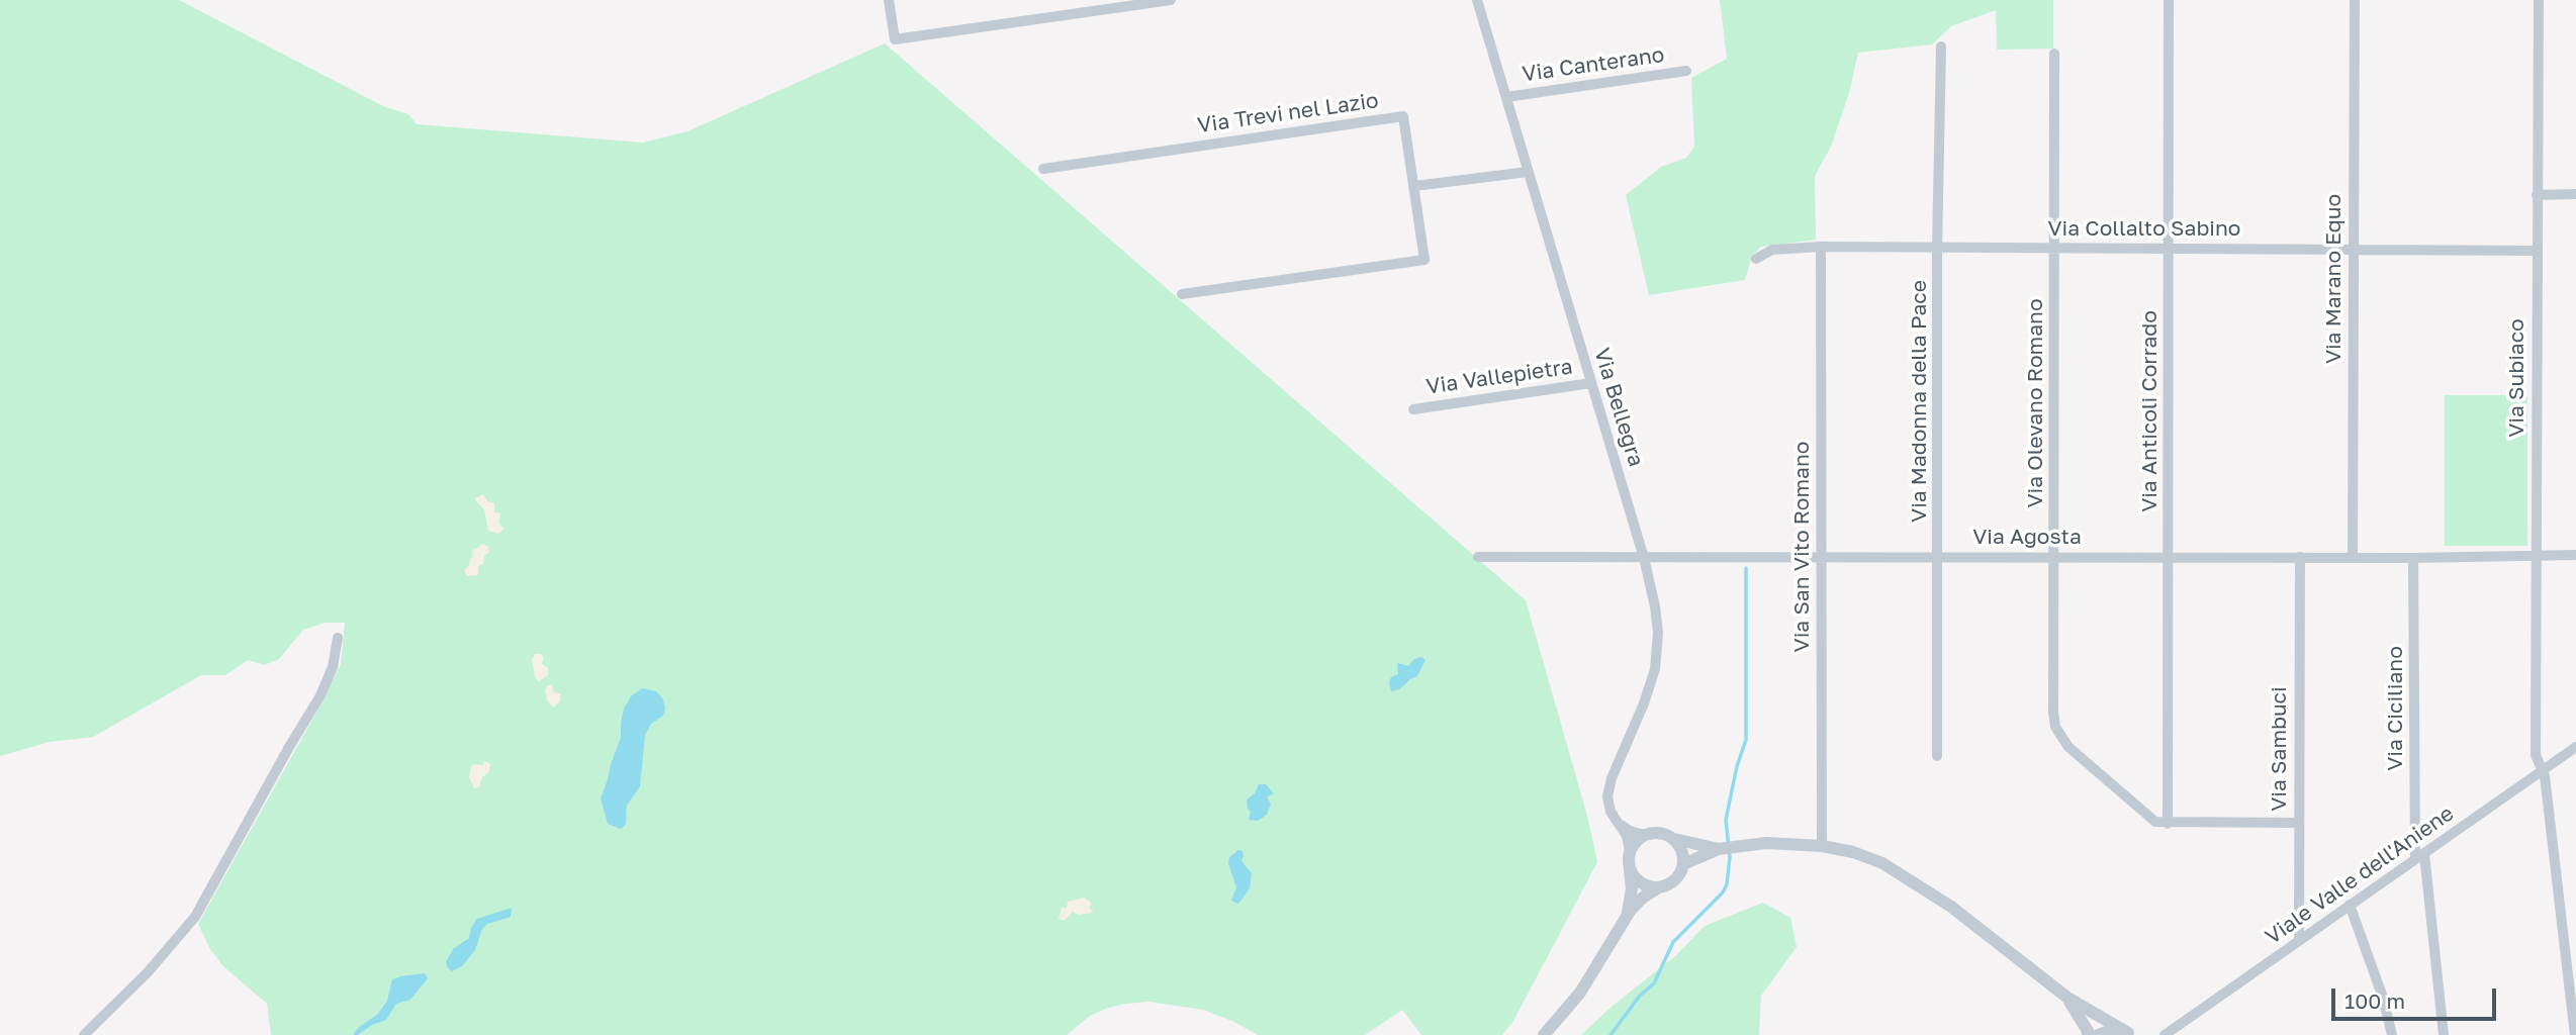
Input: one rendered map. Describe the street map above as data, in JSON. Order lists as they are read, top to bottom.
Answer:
{
  "streets": {
    "street": [
      "Via Canterano",
      "Via Trevi nel Lazio",
      "Via Collalto Sabino",
      "Via Marano Equo",
      "Via Vallepietra",
      "Via Subiaco",
      "Via Madonna della Pace",
      "Via Olevano Romano",
      "Via Bellegra",
      "Via Anticoli Corrado",
      "Via Agosta",
      "Via San Vito Romano",
      "Via Ciciliano",
      "Via Sambuci",
      "Viale Valle dell'Aniene"
    ]
  },
  "crossings": [
    ["Via Canterano", "Via Bellegra"],
    ["Via Collalto Sabino", "Via Marano Equo"],
    ["Via Collalto Sabino", "Via Subiaco"],
    ["Via Collalto Sabino", "Via Madonna della Pace"],
    ["Via Collalto Sabino", "Via Olevano Romano"],
    ["Via Collalto Sabino", "Via Anticoli Corrado"],
    ["Via Collalto Sabino", "Via San Vito Romano"],
    ["Via Marano Equo", "Via Agosta"],
    ["Via Vallepietra", "Via Bellegra"],
    ["Via Subiaco", "Via Agosta"],
    ["Via Subiaco", "Viale Valle dell'Aniene"],
    ["Via Madonna della Pace", "Via Agosta"],
    ["Via Olevano Romano", "Via Anticoli Corrado"],
    ["Via Olevano Romano", "Via Agosta"],
    ["Via Olevano Romano", "Via Sambuci"],
    ["Via Bellegra", "Via Agosta"],
    ["Via Anticoli Corrado", "Via Agosta"],
    ["Via Agosta", "Via San Vito Romano"],
    ["Via Agosta", "Via Ciciliano"],
    ["Via Agosta", "Via Sambuci"],
    ["Via Ciciliano", "Viale Valle dell'Aniene"],
    ["Via Sambuci", "Viale Valle dell'Aniene"]
  ],
  "scale_bar": "100 m"
}
